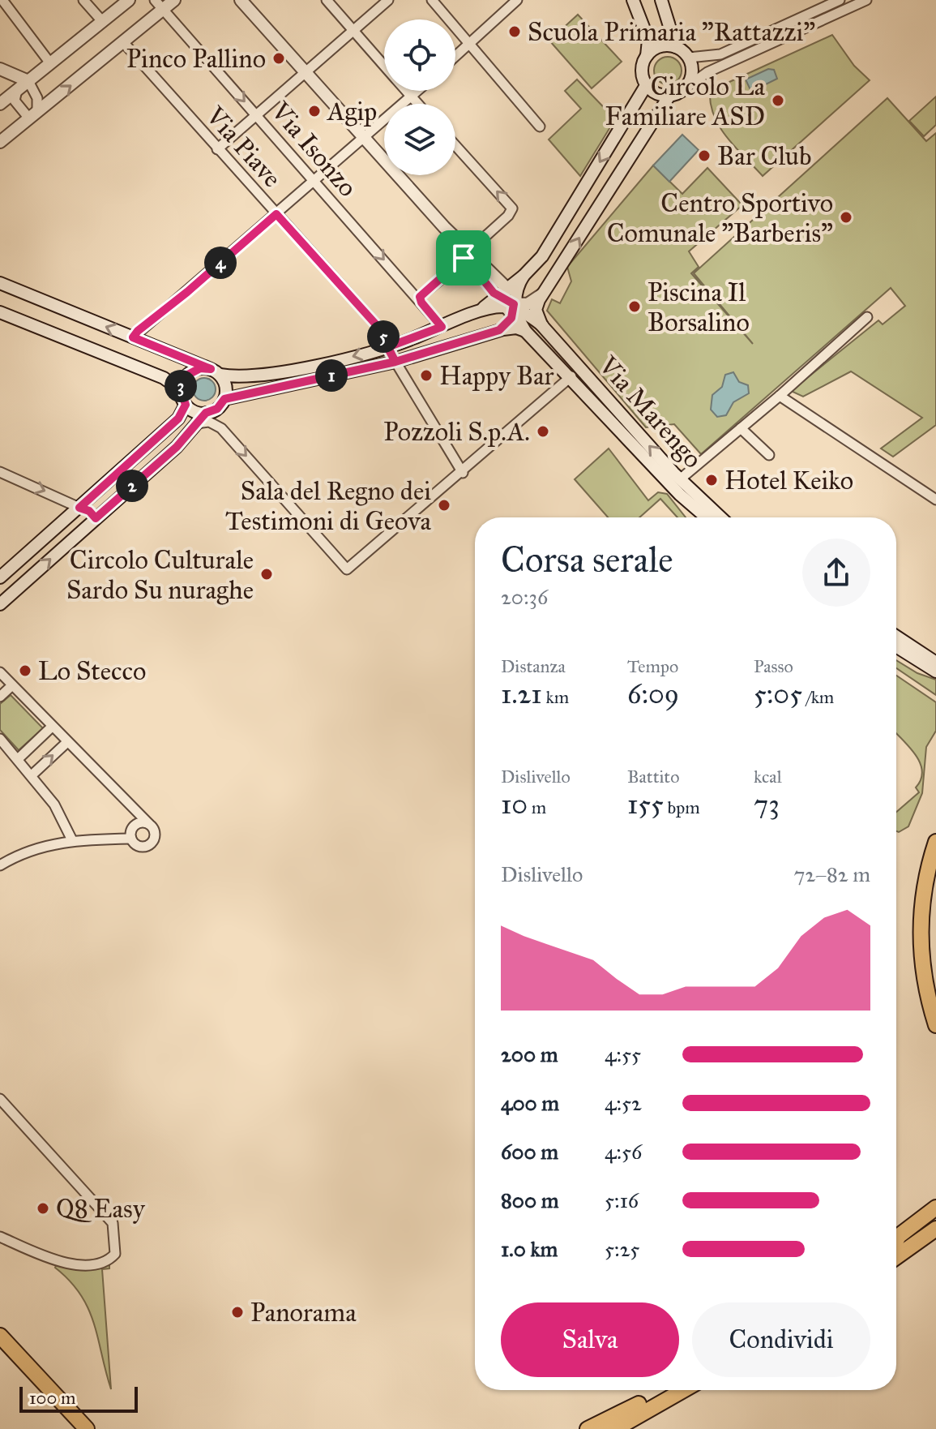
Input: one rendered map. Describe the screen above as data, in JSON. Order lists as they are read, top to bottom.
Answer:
{
  "streets": {
    "main road": ["Via Marengo"],
    "street": ["Via Piave", "Via Isonzo"]
  },
  "one_way": ["Via Isonzo"],
  "places": [
    "Scuola Primaria \"Rattazzi\"",
    "Pinco Pallino",
    "Circolo La Familiare ASD",
    "Agip",
    "Bar Club",
    "Centro Sportivo Comunale \"Barberis\"",
    "Piscina Il Borsalino",
    "Happy Bar",
    "Pozzoli S.p.A.",
    "Hotel Keiko",
    "Sala del Regno dei Testimoni di Geova",
    "Circolo Culturale Sardo Su nuraghe",
    "Lo Stecco",
    "Q8 Easy",
    "Panorama"
  ],
  "scale_bar": "100 m",
  "page": {
    "pins": [
      "4",
      "5",
      "1",
      "3",
      "2"
    ],
    "heading": ["Corsa serale", "20:36"],
    "stats": [
      ["Distanza", "1.21 km"],
      ["Tempo", "6:09"],
      ["Passo", "5:05 /km"],
      ["Dislivello", "10 m"],
      ["Battito", "155 bpm"],
      ["kcal", "73"]
    ],
    "chart": ["Dislivello", "72–82 m"],
    "list": [
      {
        "name": "200 m",
        "note": "4:55"
      },
      {
        "name": "400 m",
        "note": "4:52"
      },
      {
        "name": "600 m",
        "note": "4:56"
      },
      {
        "name": "800 m",
        "note": "5:16"
      },
      {
        "name": "1.0 km",
        "note": "5:25"
      }
    ],
    "buttons": ["Salva", "Condividi"],
    "scale": "100 m"
  }
}
